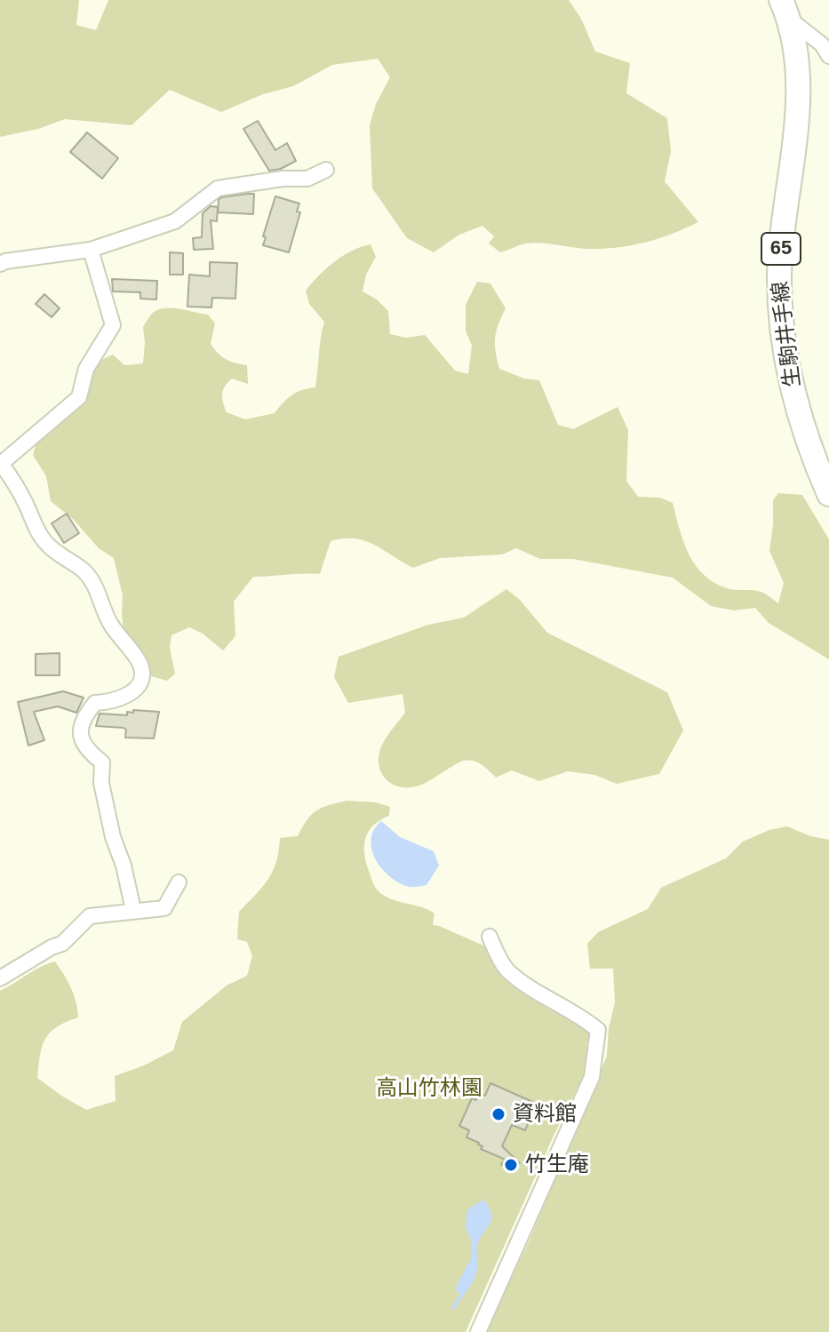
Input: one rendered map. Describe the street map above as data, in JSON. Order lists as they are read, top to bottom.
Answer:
{
  "streets": {
    "main road": ["65", "生駒井手線"]
  },
  "parks": ["高山竹林園"],
  "places": ["資料館", "竹生庵"]
}
